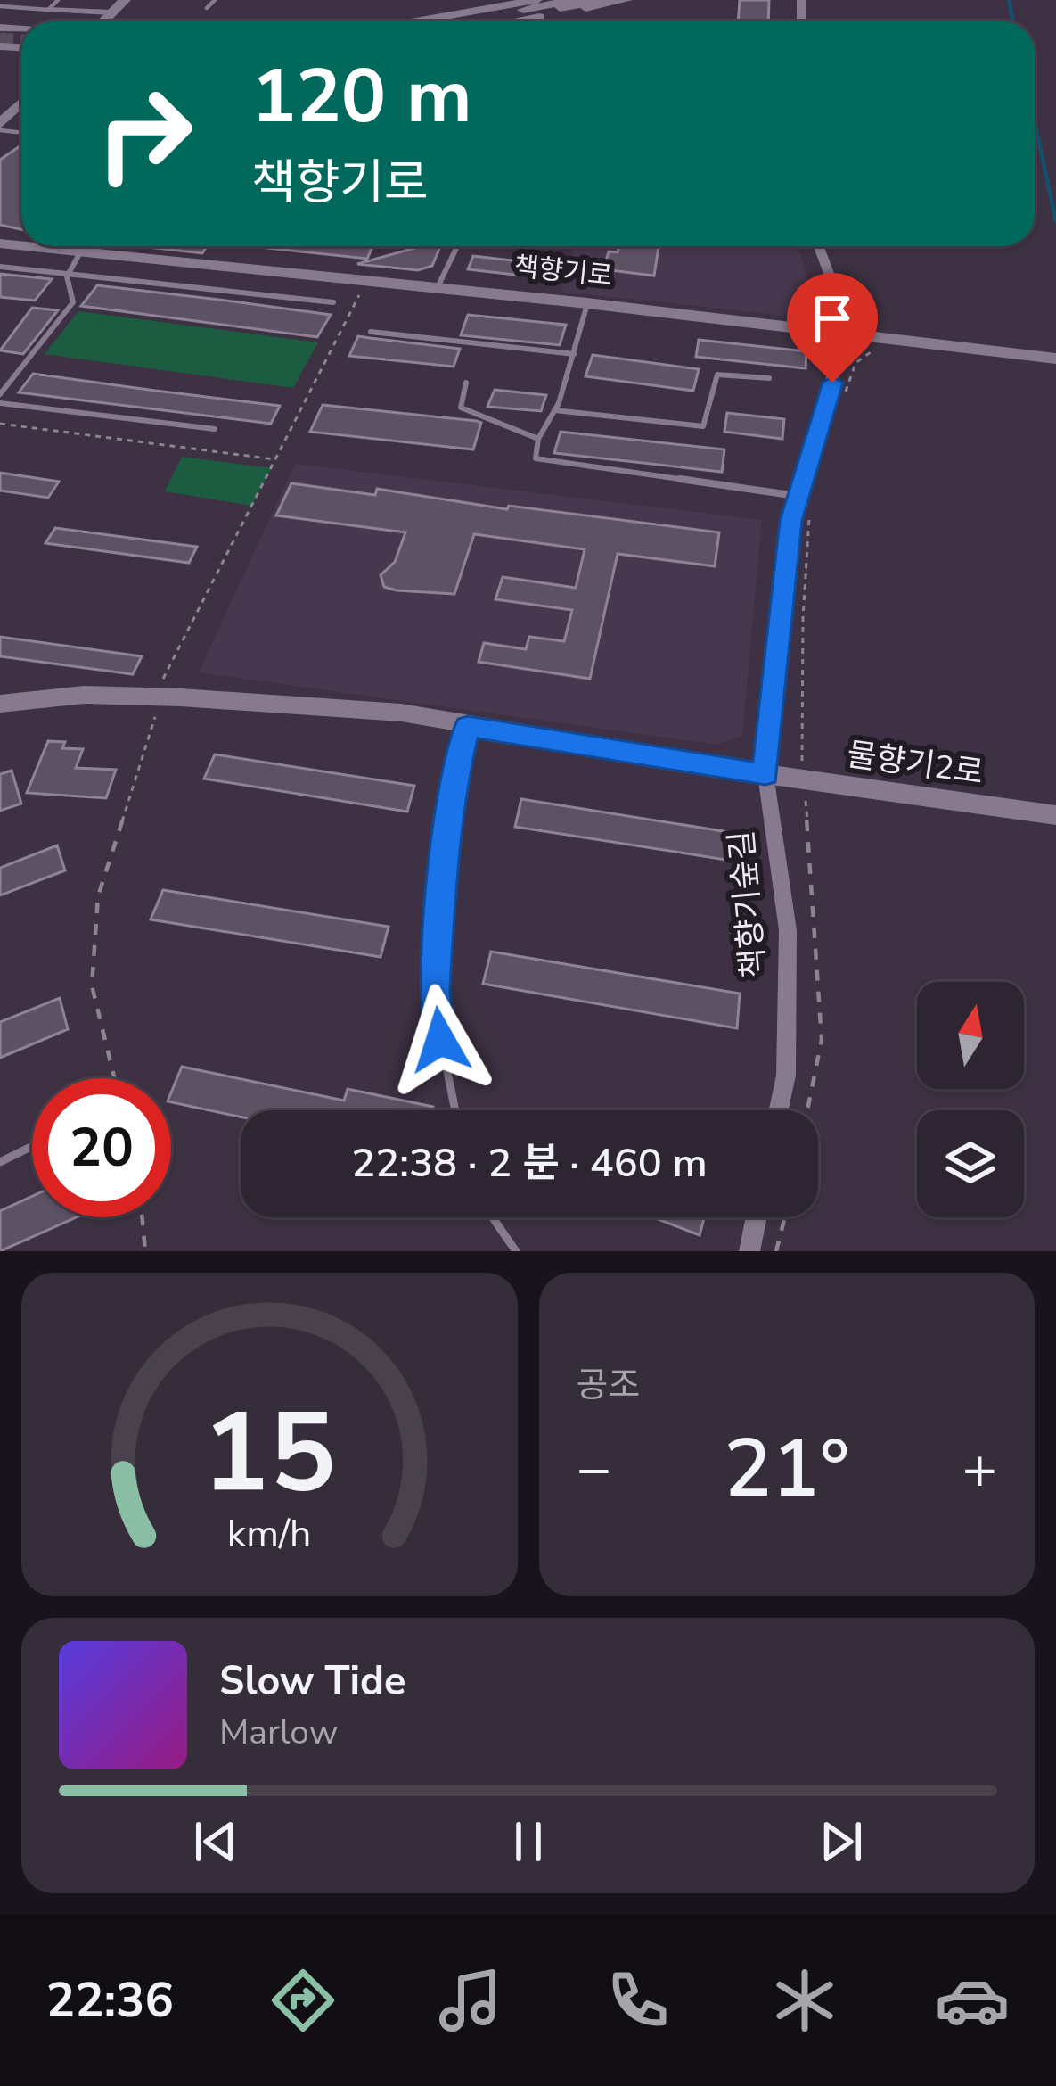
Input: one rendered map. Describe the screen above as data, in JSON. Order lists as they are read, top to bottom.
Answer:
{
  "streets": {
    "street": ["책향기로", "물향기2로", "책향기숲길"]
  },
  "crossings": [
    ["책향기로", "책향기숲길"],
    ["물향기2로", "책향기숲길"]
  ],
  "north": "top",
  "page": {
    "turn": ["120 m", "책향기로"],
    "limit": "20",
    "trip": "22:38 · 2 분 · 460 m",
    "tile": "공조",
    "heat": ["−", "21°", "+"],
    "song": ["Slow Tide", "Marlow"],
    "tabs": "22:36",
    "gauge": ["15", "km/h"]
  }
}
